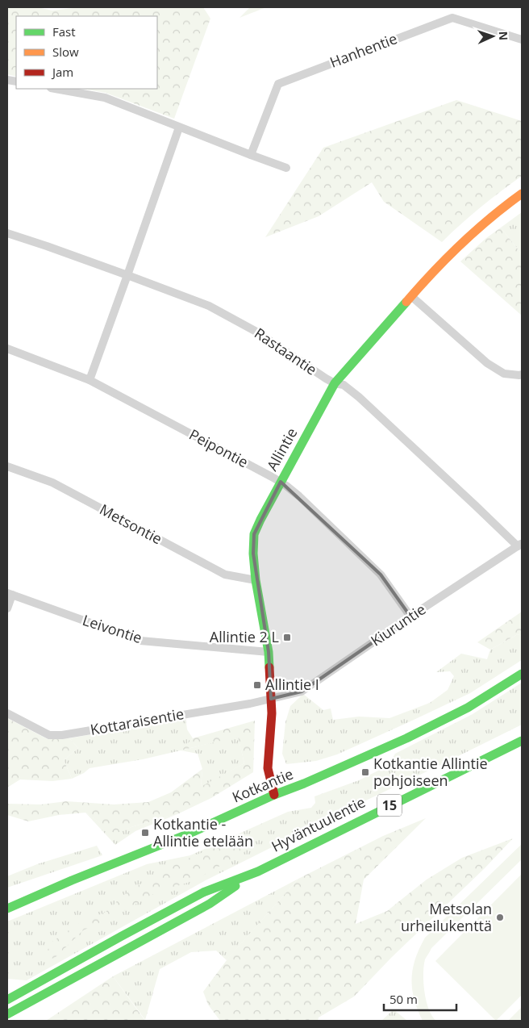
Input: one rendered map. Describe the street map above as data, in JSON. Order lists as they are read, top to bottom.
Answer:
{
  "streets": {
    "main road": [
      "Allintie",
      "Kotkantie",
      "15",
      "Hyväntuulentie"
    ],
    "street": [
      "Hanhentie",
      "Rastaantie",
      "Peipontie",
      "Metsontie",
      "Kiuruntie",
      "Leivontie",
      "Kottaraisentie"
    ]
  },
  "crossings": [
    ["Rastaantie", "Allintie"],
    ["Rastaantie", "Kiuruntie"],
    ["Peipontie", "Allintie"],
    ["Peipontie", "Kiuruntie"],
    ["Allintie", "Metsontie"],
    ["Allintie", "Kiuruntie"],
    ["Allintie", "Leivontie"],
    ["Allintie", "Kottaraisentie"],
    ["Allintie", "Kotkantie"],
    ["Kiuruntie", "Kottaraisentie"]
  ],
  "places": {
    "transit": [
      "Allintie 2 L",
      "Allintie I",
      "Kotkantie Allintie pohjoiseen",
      "Kotkantie - Allintie etelään"
    ],
    "other": ["Metsolan urheilukenttä"]
  },
  "legend": ["Fast", "Slow", "Jam"],
  "scale_bar": "50 m",
  "north": "right"
}
